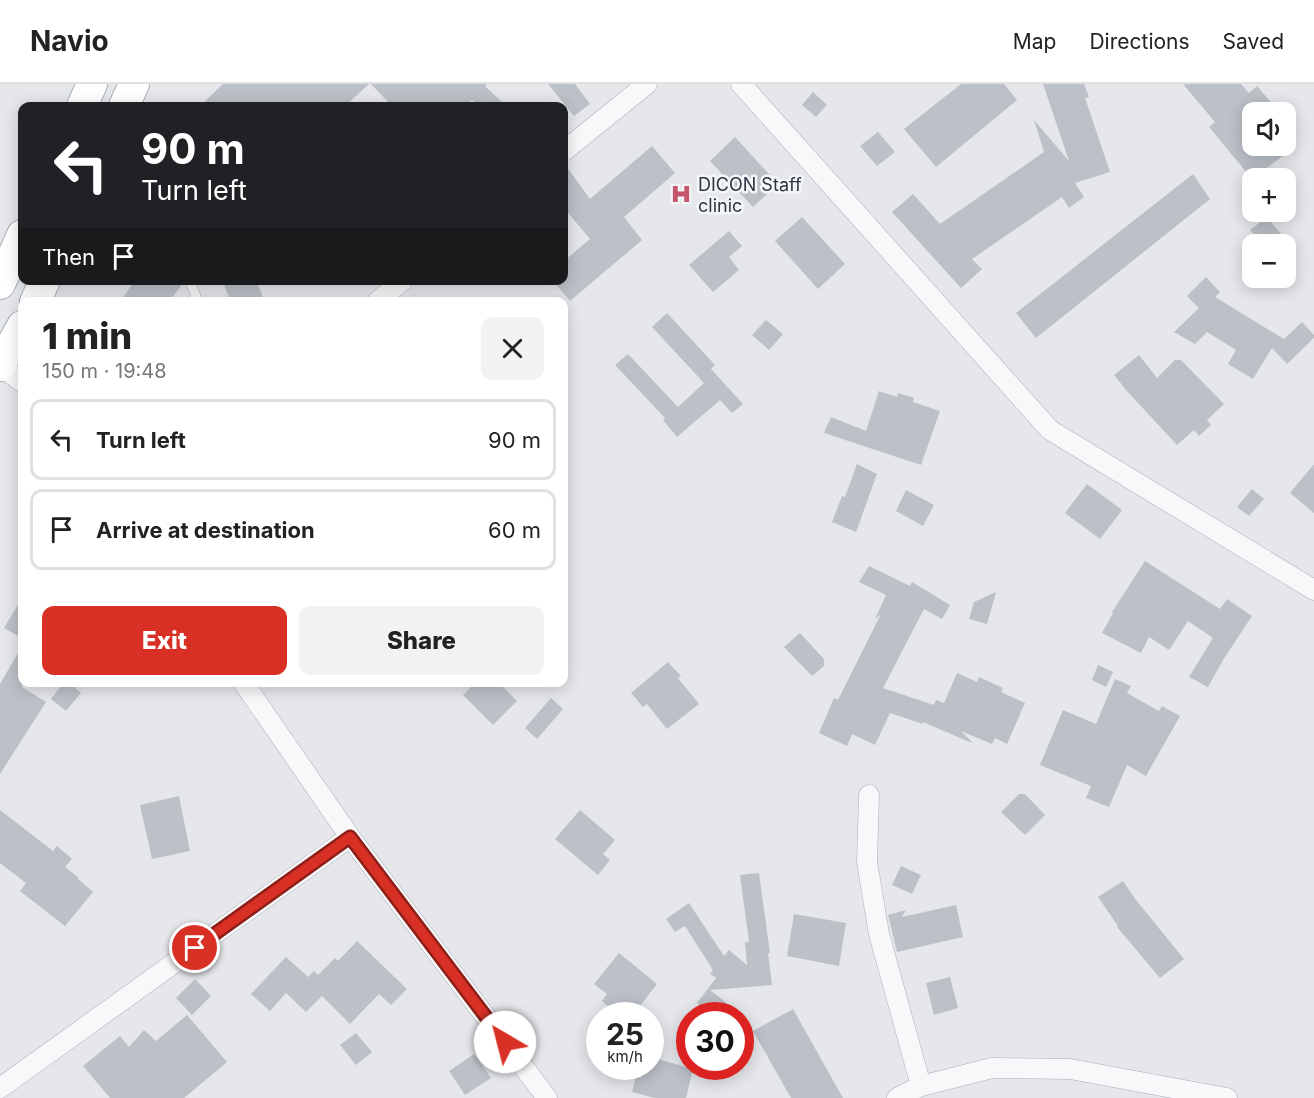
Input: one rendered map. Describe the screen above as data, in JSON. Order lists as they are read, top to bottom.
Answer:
{
  "places": {
    "hospital": ["DICON Staff clinic"]
  },
  "page": {
    "header": "Navio",
    "nav": ["Map", "Directions", "Saved"],
    "map_buttons": ["+", "−"],
    "turn": ["90 m", "Turn left"],
    "then": "Then",
    "heading": ["1 min", "150 m · 19:48"],
    "list": [
      {
        "name": "Turn left",
        "value": "90 m"
      },
      {
        "name": "Arrive at destination",
        "value": "60 m"
      }
    ],
    "buttons": ["Exit", "Share"],
    "speed": "25 km/h",
    "limit": "30"
  }
}
